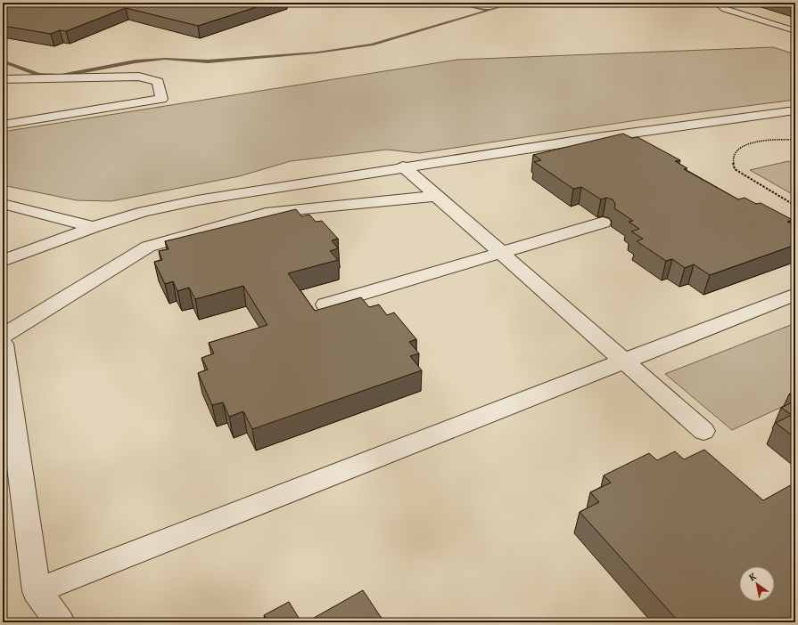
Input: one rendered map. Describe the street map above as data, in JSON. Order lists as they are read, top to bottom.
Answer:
{
  "north": "top left"
}
